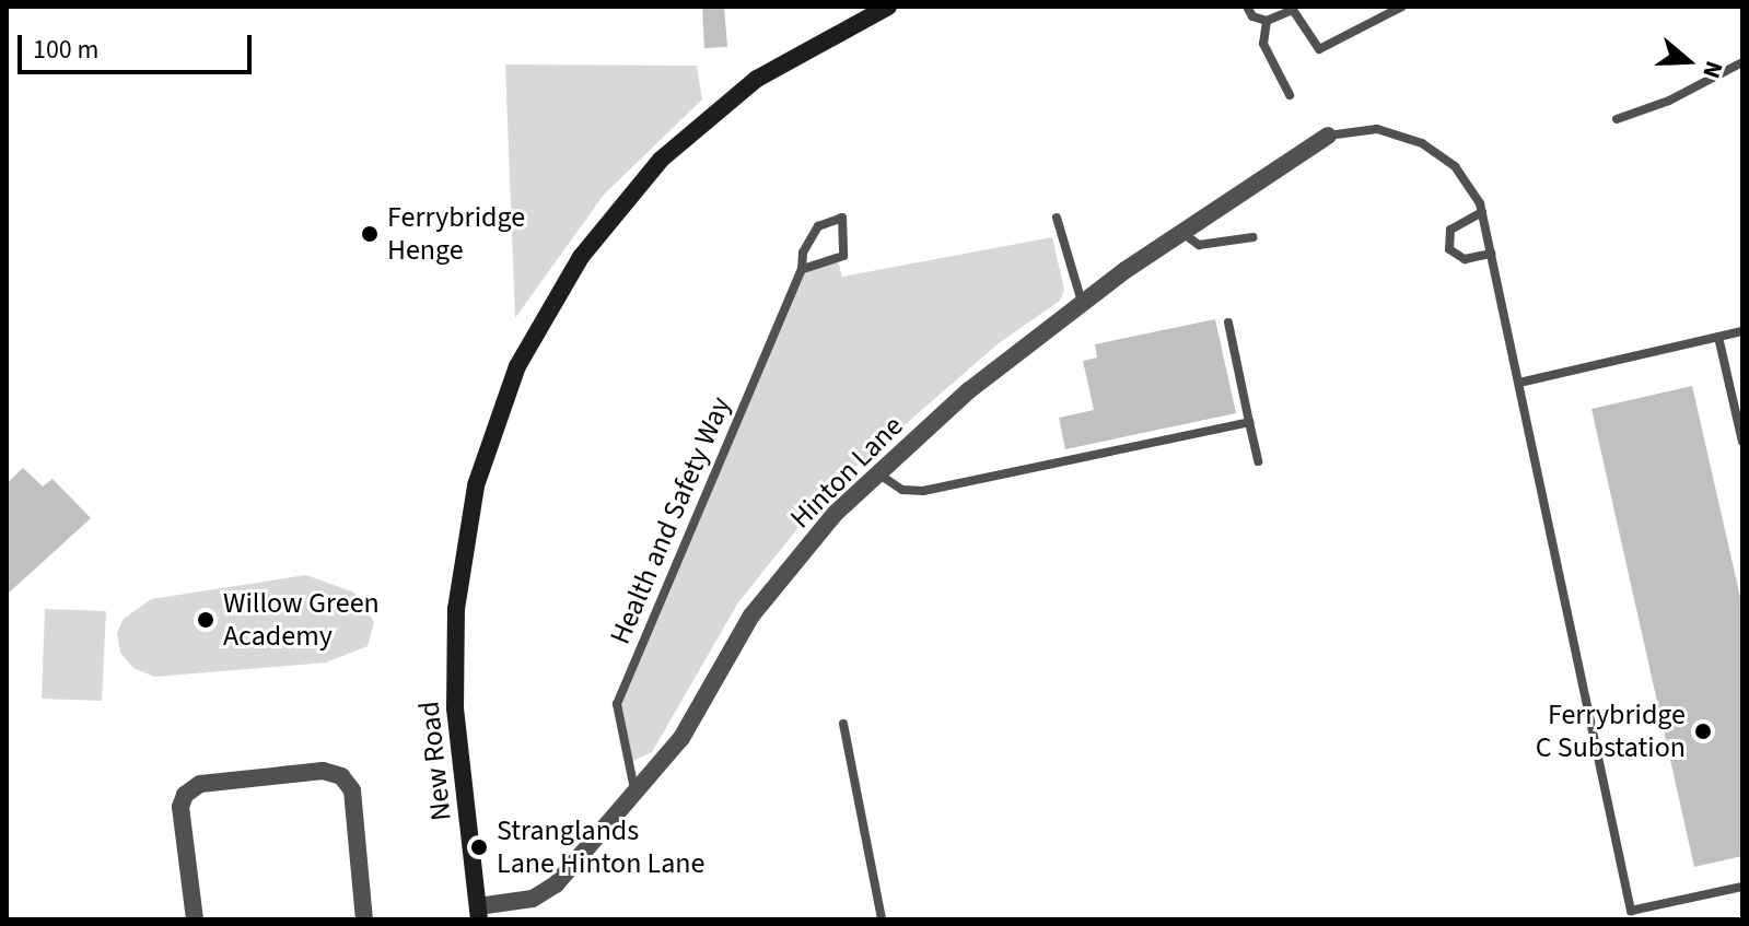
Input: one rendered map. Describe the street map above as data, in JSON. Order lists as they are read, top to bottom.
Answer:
{
  "streets": {
    "main road": ["New Road"],
    "street": ["Hinton Lane"],
    "lane": ["Health and Safety Way"]
  },
  "crossings": [
    ["Hinton Lane", "Health and Safety Way"],
    ["Hinton Lane", "New Road"]
  ],
  "places": [
    "Ferrybridge Henge",
    "Willow Green Academy",
    "Ferrybridge C Substation",
    "Stranglands Lane Hinton Lane"
  ],
  "scale_bar": "100 m",
  "north": "right"
}
